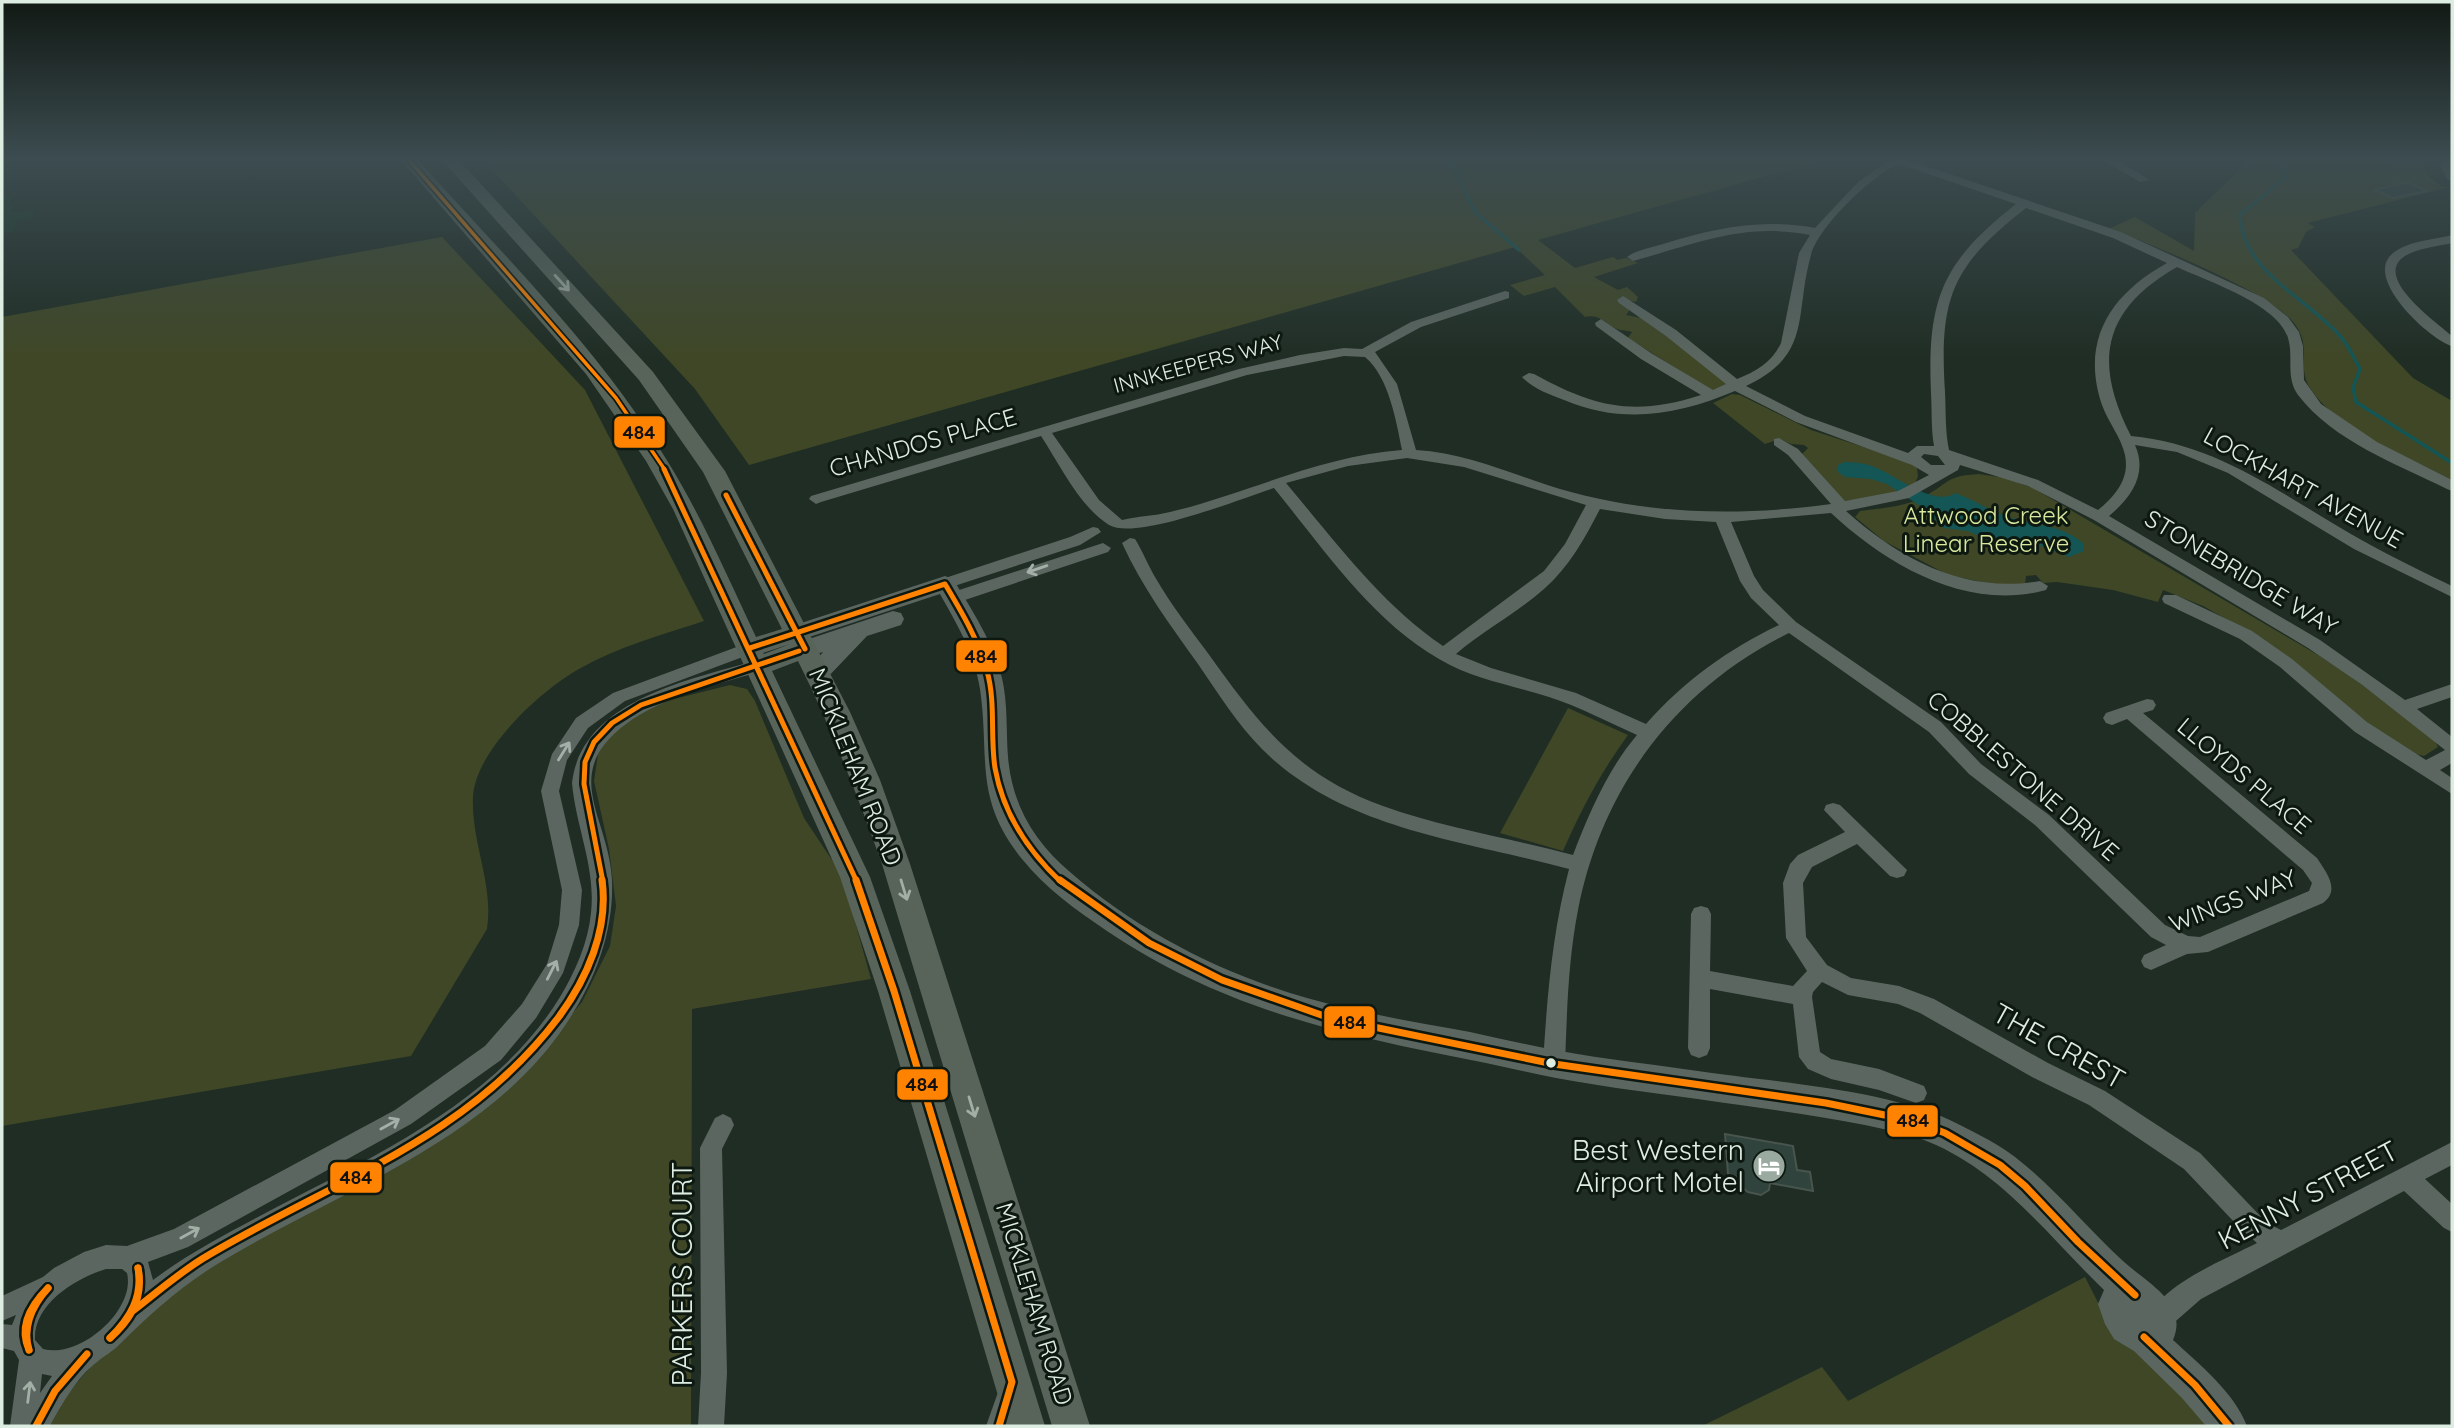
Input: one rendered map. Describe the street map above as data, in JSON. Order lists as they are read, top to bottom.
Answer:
{
  "streets": {
    "main road": ["MICKLEHAM ROAD"],
    "street": [
      "INNKEEPERS WAY",
      "CHANDOS PLACE",
      "LOCKHART AVENUE",
      "STONEBRIDGE WAY",
      "COBBLESTONE DRIVE",
      "LLOYDS PLACE",
      "WINGS WAY",
      "THE CREST",
      "KENNY STREET",
      "PARKERS COURT"
    ]
  },
  "crossings": [
    ["INNKEEPERS WAY", "CHANDOS PLACE"],
    ["COBBLESTONE DRIVE", "WINGS WAY"],
    ["LLOYDS PLACE", "WINGS WAY"],
    ["THE CREST", "KENNY STREET"]
  ],
  "parks": ["Attwood Creek Linear Reserve"],
  "places": {
    "hotel": ["Best Western Airport Motel"]
  },
  "lines": ["transit line 484"]
}
